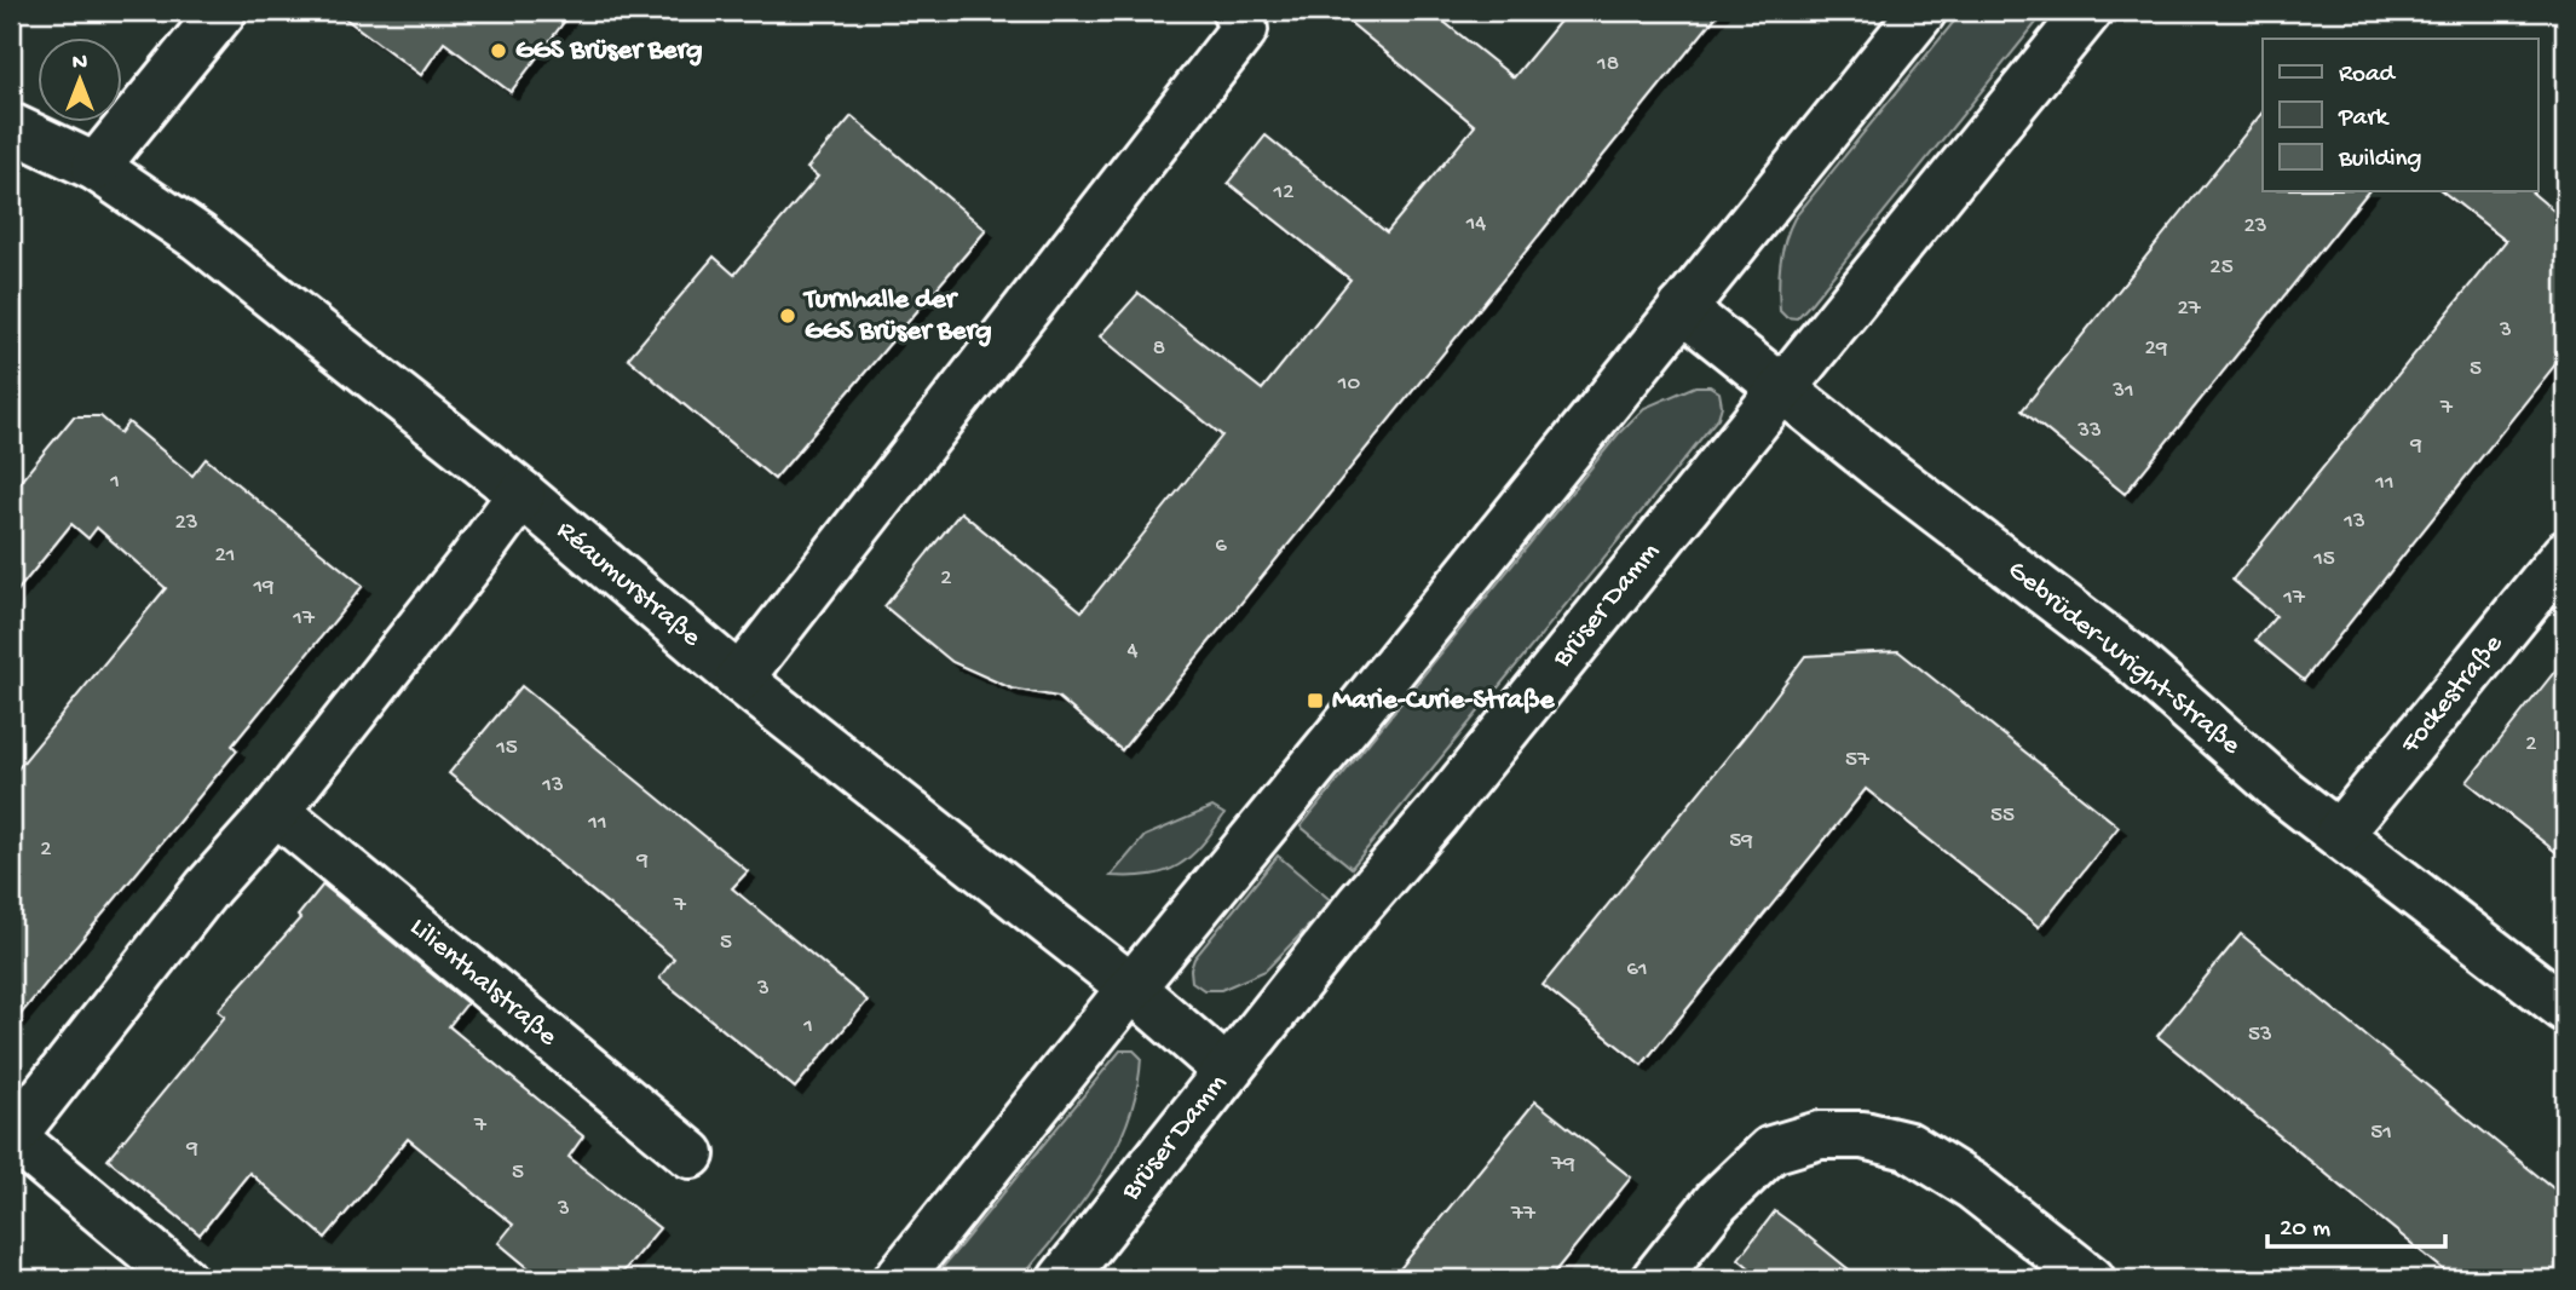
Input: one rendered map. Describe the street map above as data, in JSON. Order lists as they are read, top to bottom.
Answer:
{
  "streets": {
    "street": [
      "Réaumurstraße",
      "Brüser Damm",
      "Gebrüder-Wright-Straße",
      "Fockestraße",
      "Lilienthalstraße"
    ]
  },
  "crossings": [
    ["Réaumurstraße", "Brüser Damm"],
    ["Brüser Damm", "Gebrüder-Wright-Straße"],
    ["Gebrüder-Wright-Straße", "Fockestraße"]
  ],
  "places": {
    "other": ["GGS Brüser Berg", "Turnhalle der GGS Brüser Berg"],
    "transit": ["Marie-Curie-Straße"]
  },
  "house_numbers": [
    "18",
    "12",
    "14",
    "23",
    "25",
    "27",
    "3",
    "8",
    "29",
    "5",
    "10",
    "31",
    "7",
    "33",
    "9",
    "1",
    "11",
    "13",
    "23",
    "6",
    "21",
    "15",
    "2",
    "19",
    "17",
    "17",
    "4",
    "2",
    "15",
    "57",
    "13",
    "55",
    "11",
    "59",
    "2",
    "9",
    "7",
    "5",
    "61",
    "3",
    "1",
    "53",
    "7",
    "51",
    "9",
    "79",
    "5",
    "3",
    "77"
  ],
  "legend": ["Road", "Park", "Building"],
  "scale_bar": "20 m",
  "north": "top"
}
